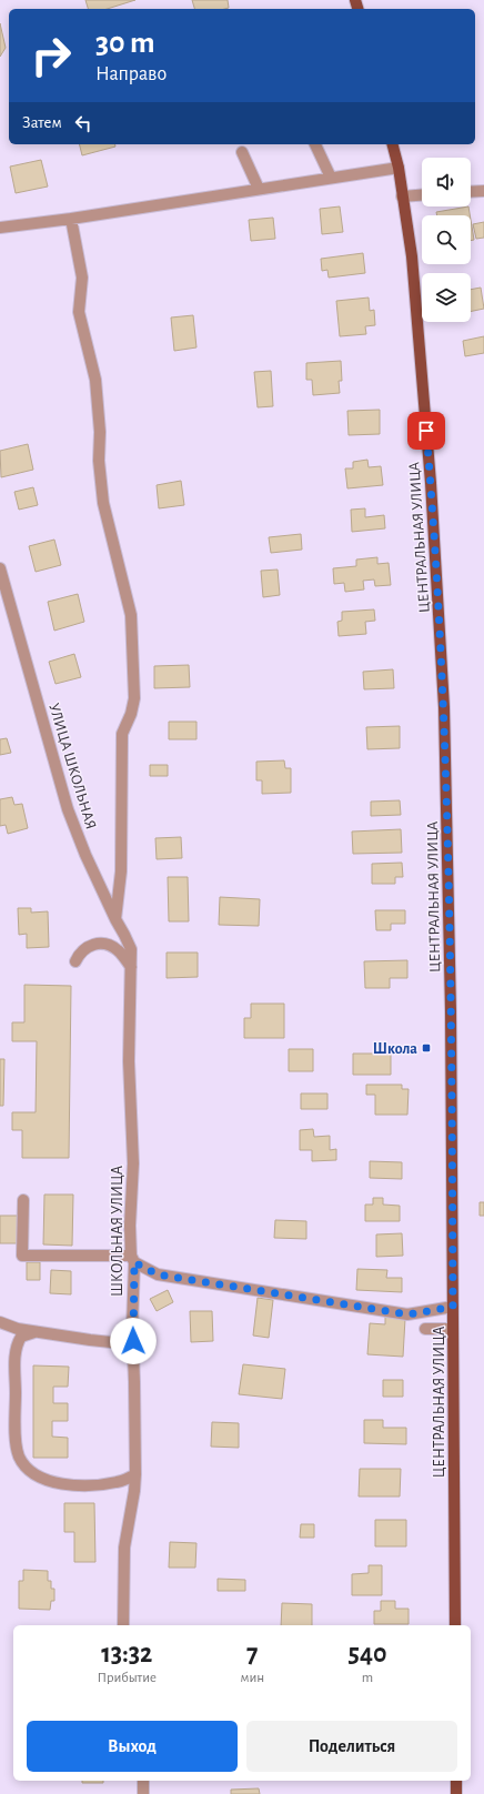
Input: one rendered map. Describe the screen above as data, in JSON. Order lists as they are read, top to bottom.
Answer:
{
  "streets": {
    "main road": ["ЦЕНТРАЛЬНАЯ УЛИЦА"],
    "street": ["УЛИЦА ШКОЛЬНАЯ", "ШКОЛЬНАЯ УЛИЦА"]
  },
  "crossings": [
    ["УЛИЦА ШКОЛЬНАЯ", "ШКОЛЬНАЯ УЛИЦА"]
  ],
  "places": {
    "transit": ["Школа"]
  },
  "page": {
    "turn": ["30 m", "Направо"],
    "then": "Затем",
    "eta": [
      "13:32",
      "Прибытие",
      "7",
      "мин",
      "540",
      "m"
    ],
    "buttons": ["Выход", "Поделиться"]
  }
}
